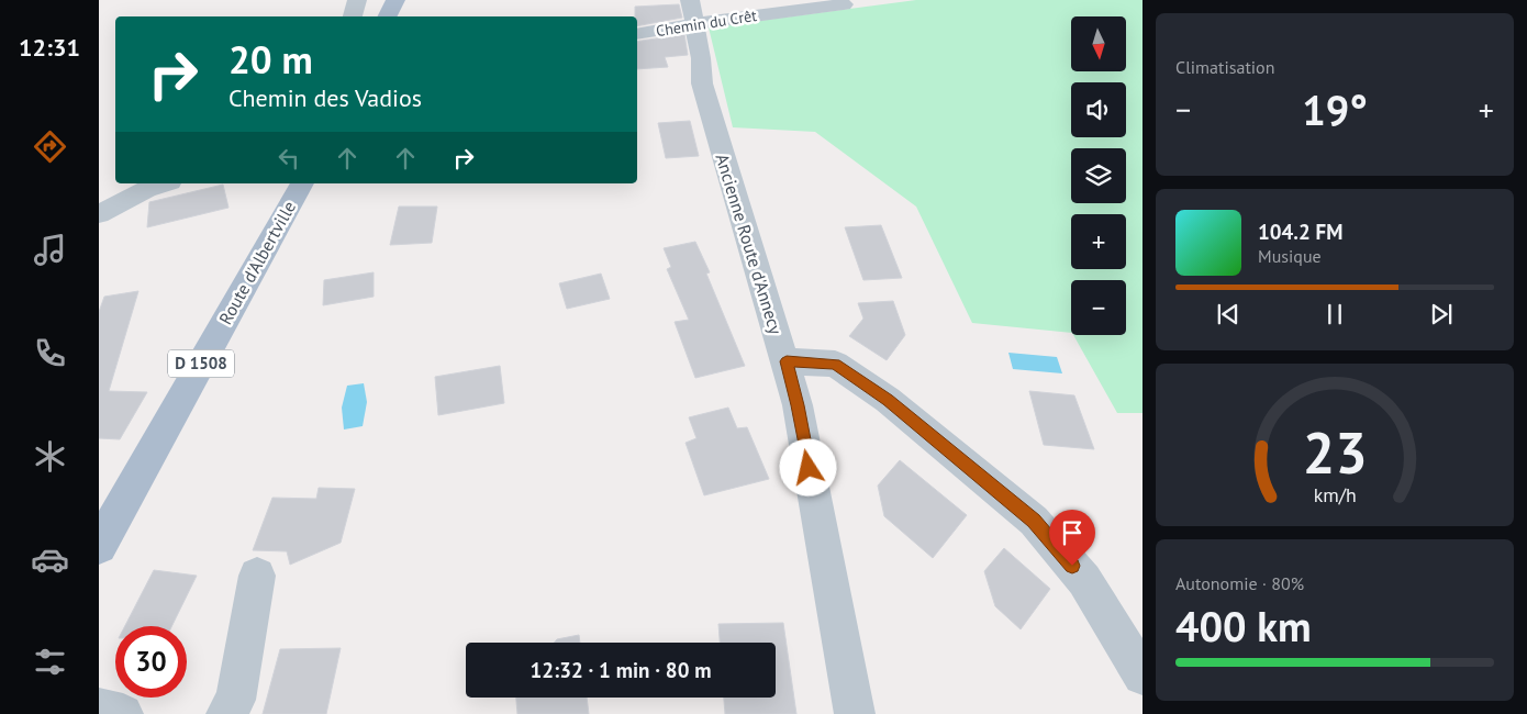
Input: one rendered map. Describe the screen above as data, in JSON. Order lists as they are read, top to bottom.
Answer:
{
  "streets": {
    "main road": ["Route d'Albertville", "D 1508"],
    "street": ["Chemin du Crêt", "Ancienne Route d'Annecy"]
  },
  "crossings": [
    ["Chemin du Crêt", "Ancienne Route d'Annecy"]
  ],
  "north": "bottom",
  "page": {
    "tabs": "12:31",
    "tile": [
      "Climatisation",
      ["Autonomie · 80%", "400 km"]
    ],
    "map_buttons": ["+", "−"],
    "turn": ["20 m", "Chemin des Vadios"],
    "heat": ["−", "19°", "+"],
    "song": ["104.2 FM", "Musique"],
    "limit": "30",
    "trip": "12:32 · 1 min · 80 m",
    "gauge": ["23", "km/h"]
  }
}
